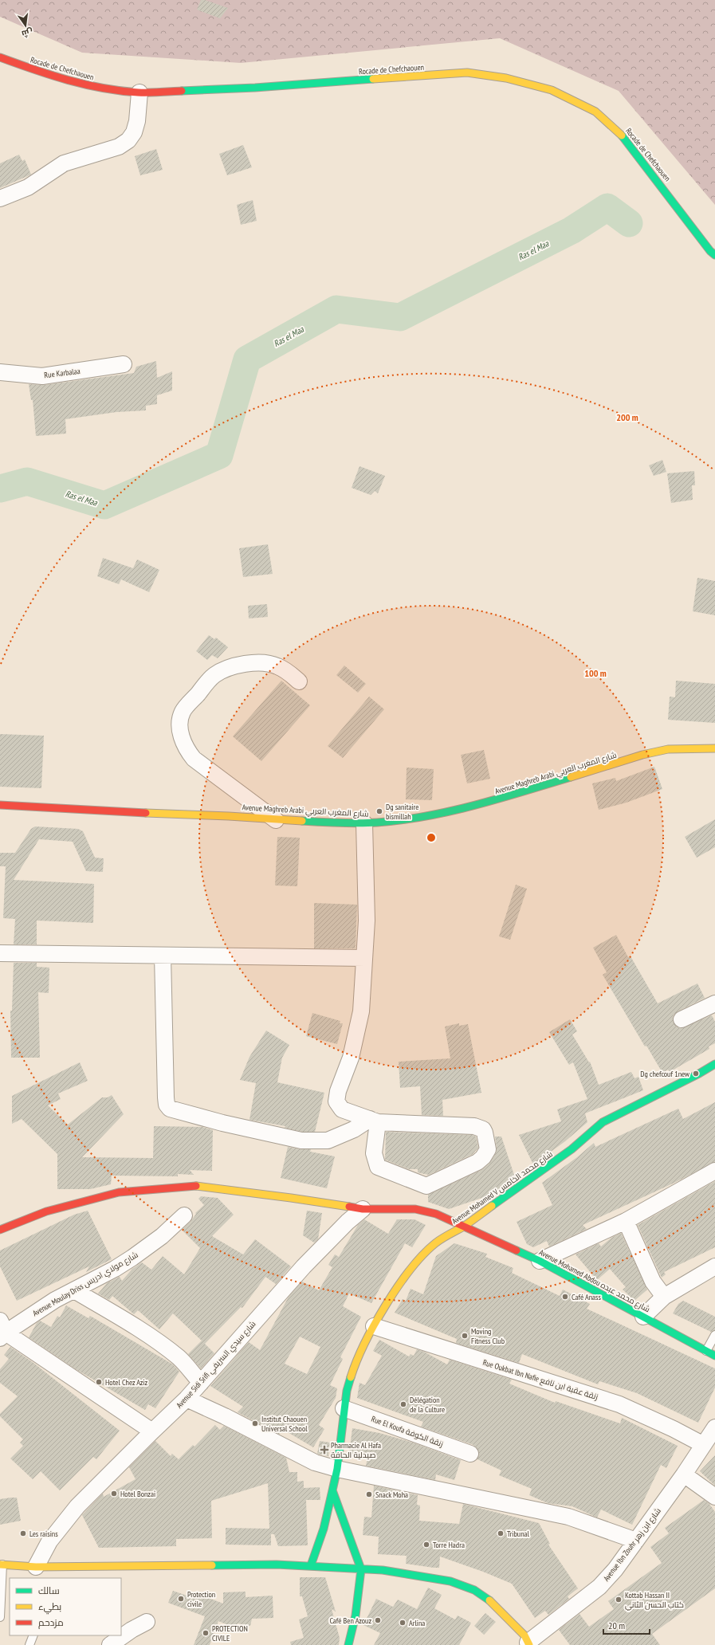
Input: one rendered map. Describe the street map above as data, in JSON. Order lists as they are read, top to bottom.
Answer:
{
  "streets": {
    "street": [
      "Rocade de Chefchaouen",
      "Rue Karbalaa",
      "Avenue Maghreb Arabi شارع المغرب العربي",
      "Avenue Mohamed V شارع محمد الخامس",
      "Avenue Mohamed Abdou شارع محمد عبده",
      "Avenue Moulay Driss شارع مولاي ادريس",
      "Avenue Sidi Srifi شارع سيدي السريفي",
      "Rue Oukbat Ibn Nafie زنقة عقبة ابن نافع",
      "Rue El Koufa زنقة الكوفة",
      "Avenue Ibn Zouhr شارع ابن زهر"
    ]
  },
  "crossings": [
    ["Avenue Mohamed V شارع محمد الخامس", "Avenue Mohamed Abdou شارع محمد عبده"],
    ["Avenue Mohamed V شارع محمد الخامس", "Rue Oukbat Ibn Nafie زنقة عقبة ابن نافع"],
    ["Avenue Mohamed V شارع محمد الخامس", "Rue El Koufa زنقة الكوفة"],
    ["Avenue Mohamed Abdou شارع محمد عبده", "Avenue Sidi Srifi شارع سيدي السريفي"],
    ["Rue Oukbat Ibn Nafie زنقة عقبة ابن نافع", "Avenue Ibn Zouhr شارع ابن زهر"]
  ],
  "water": ["Ras el Maa"],
  "places": {
    "other": [
      "Dg sanitaire bismillah",
      "Dg chefcouf 1new",
      "Café Anass",
      "Moving Fitness Club",
      "Hotel Chez Aziz",
      "Délégation de la Culture",
      "Institut Chaouen Universal School",
      "Hotel Bonzai",
      "Snack Moha",
      "Les raisins",
      "Tribunal",
      "Torre Hadra",
      "Protection civile",
      "Kottab Hassan II كتاب الحسن الثاني",
      "Café Ben Azouz",
      "Arlina",
      "PROTECTION CIVILE"
    ],
    "health": ["Pharmacie Al Hafa صيدلية الحافة"]
  },
  "legend": ["سالك", "بطيء", "مزدحم"],
  "scale_bar": "20 m",
  "north": "bottom",
  "rings": ["200 m", "100 m"]
}
